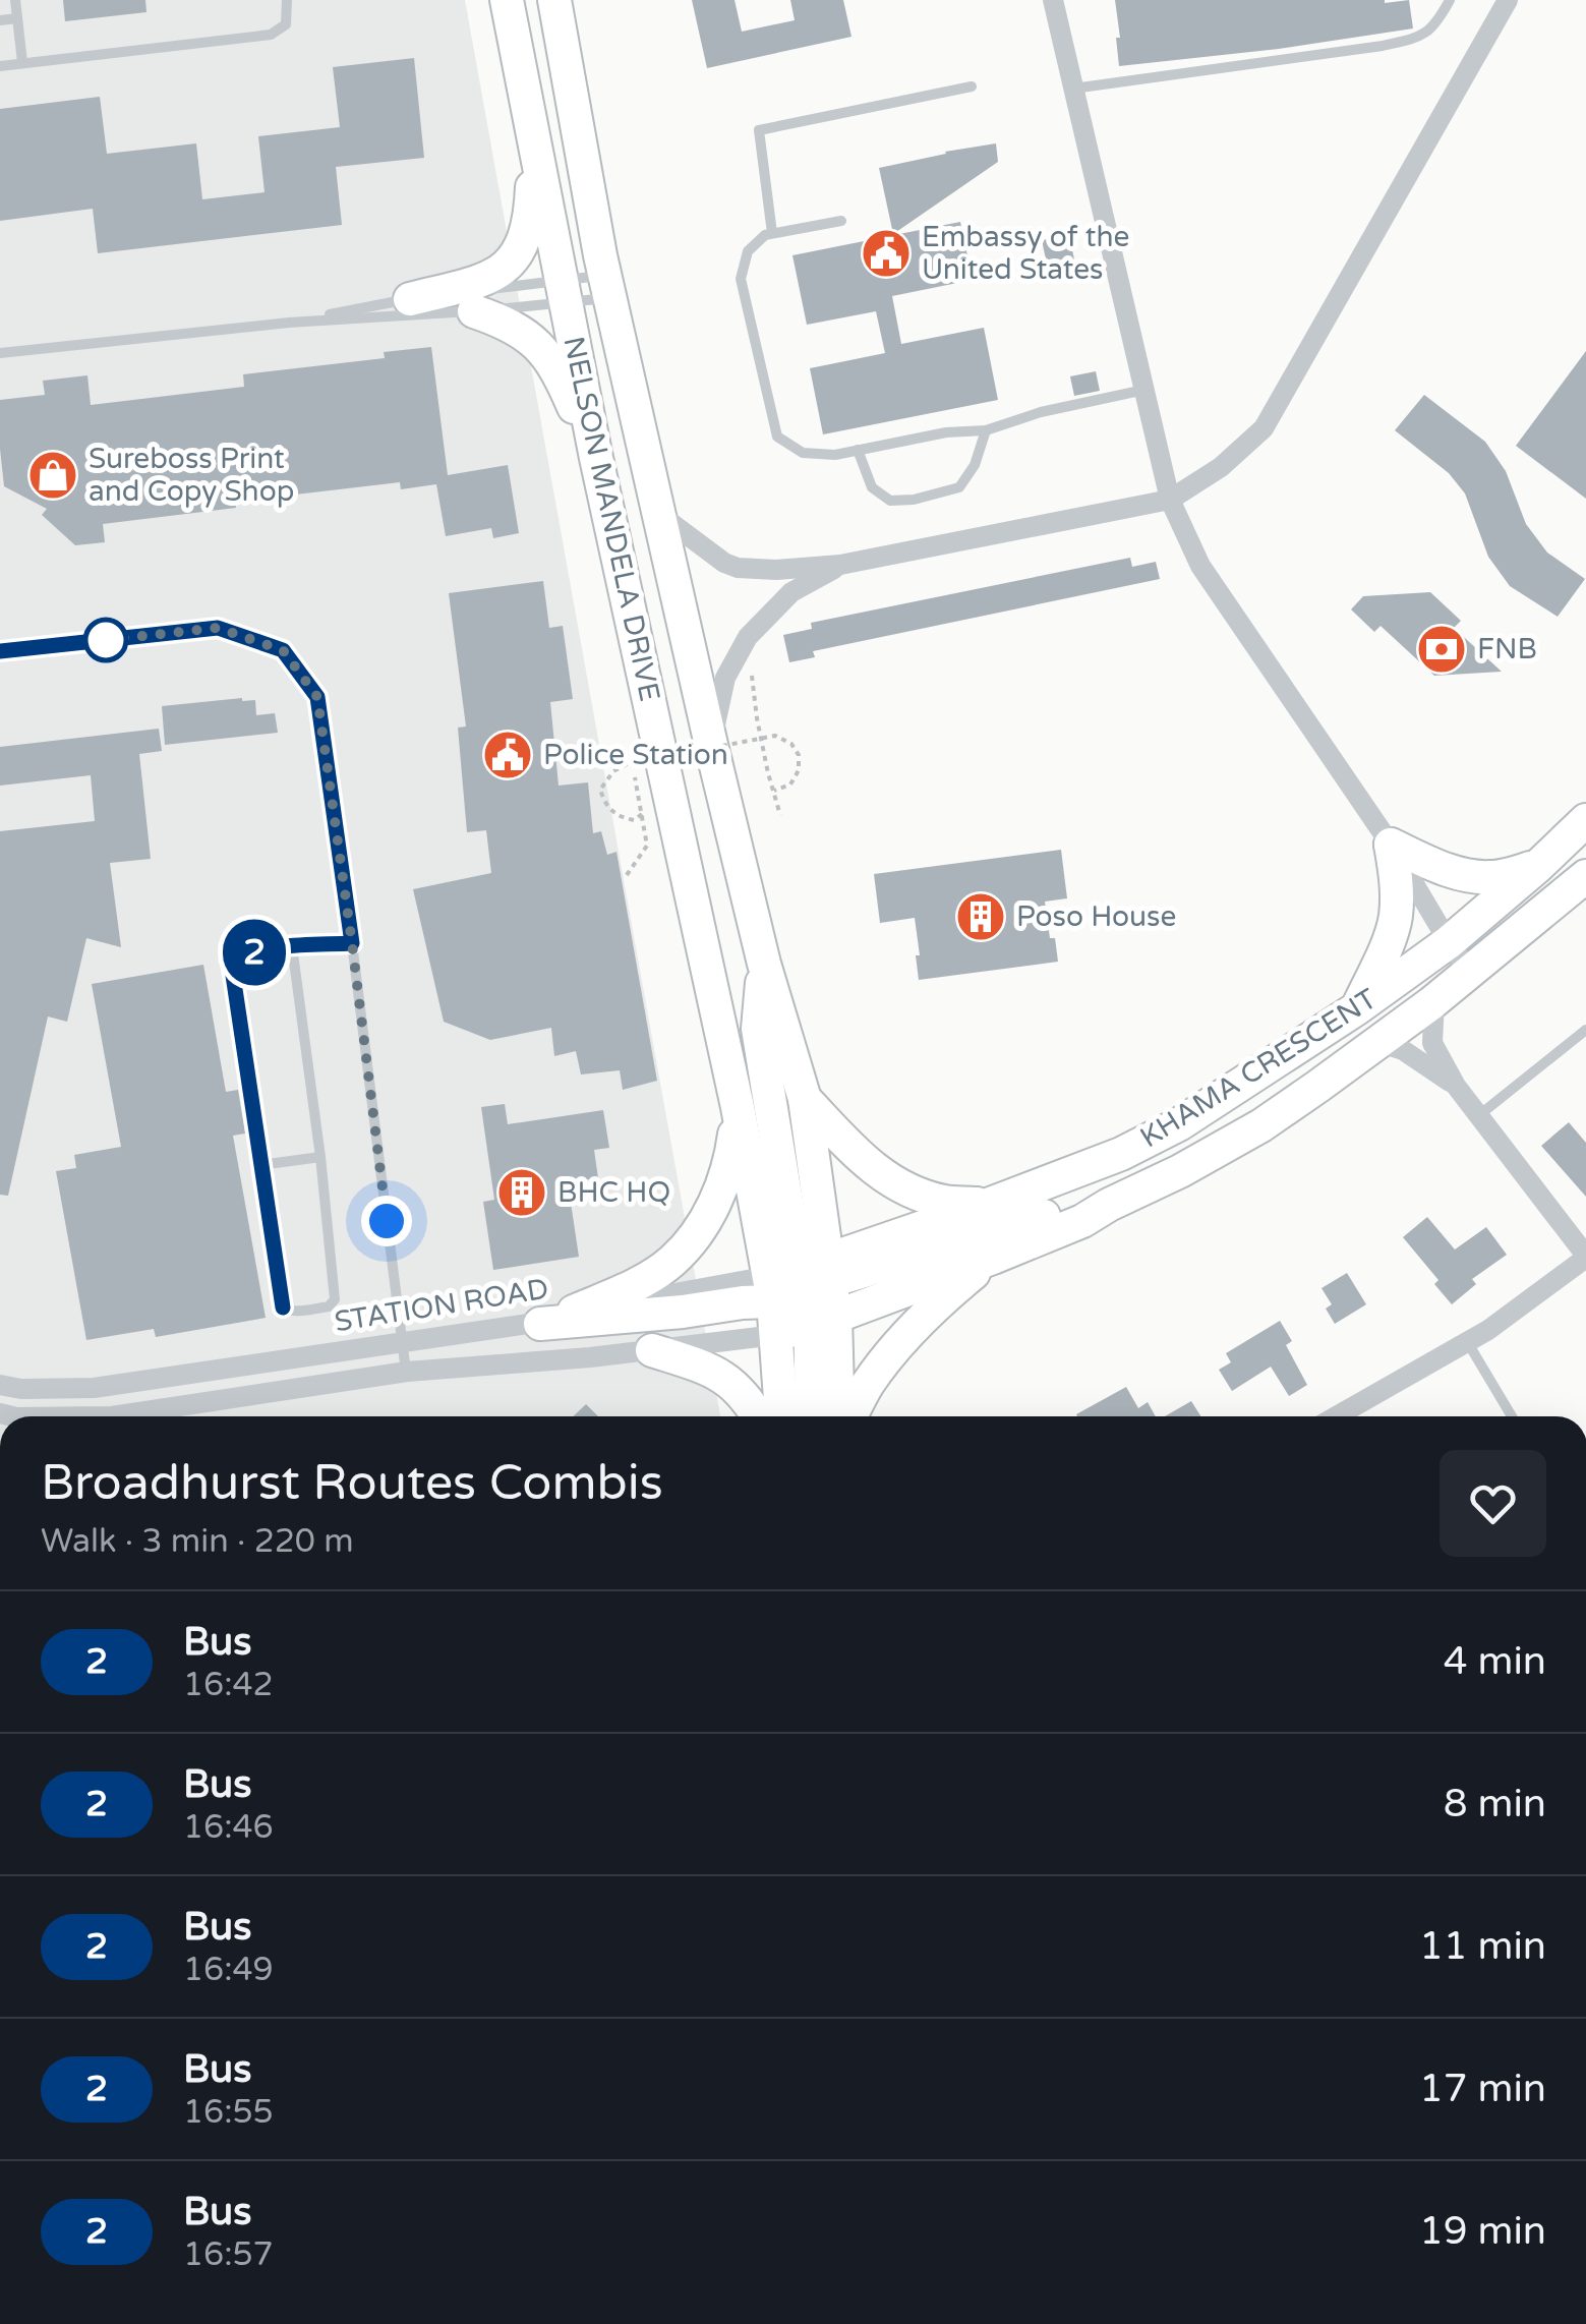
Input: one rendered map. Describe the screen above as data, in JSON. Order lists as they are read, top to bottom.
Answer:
{
  "streets": {
    "main road": ["NELSON MANDELA DRIVE", "KHAMA CRESCENT"],
    "street": ["STATION ROAD"]
  },
  "crossings": [
    ["NELSON MANDELA DRIVE", "KHAMA CRESCENT"]
  ],
  "places": {
    "public building": ["Embassy of the United States", "Police Station"],
    "shop": ["Sureboss Print and Copy Shop"],
    "bank": ["FNB"],
    "building": ["Poso House", "BHC HQ"]
  },
  "lines": ["bus line 2"],
  "page": {
    "on_map": "2",
    "heading": ["Broadhurst Routes Combis", "Walk · 3 min · 220 m"],
    "list": [
      {
        "mark": "2",
        "name": "Bus",
        "note": "16:42",
        "value": "4 min"
      },
      {
        "mark": "2",
        "name": "Bus",
        "note": "16:46",
        "value": "8 min"
      },
      {
        "mark": "2",
        "name": "Bus",
        "note": "16:49",
        "value": "11 min"
      },
      {
        "mark": "2",
        "name": "Bus",
        "note": "16:55",
        "value": "17 min"
      },
      {
        "mark": "2",
        "name": "Bus",
        "note": "16:57",
        "value": "19 min"
      }
    ]
  }
}
